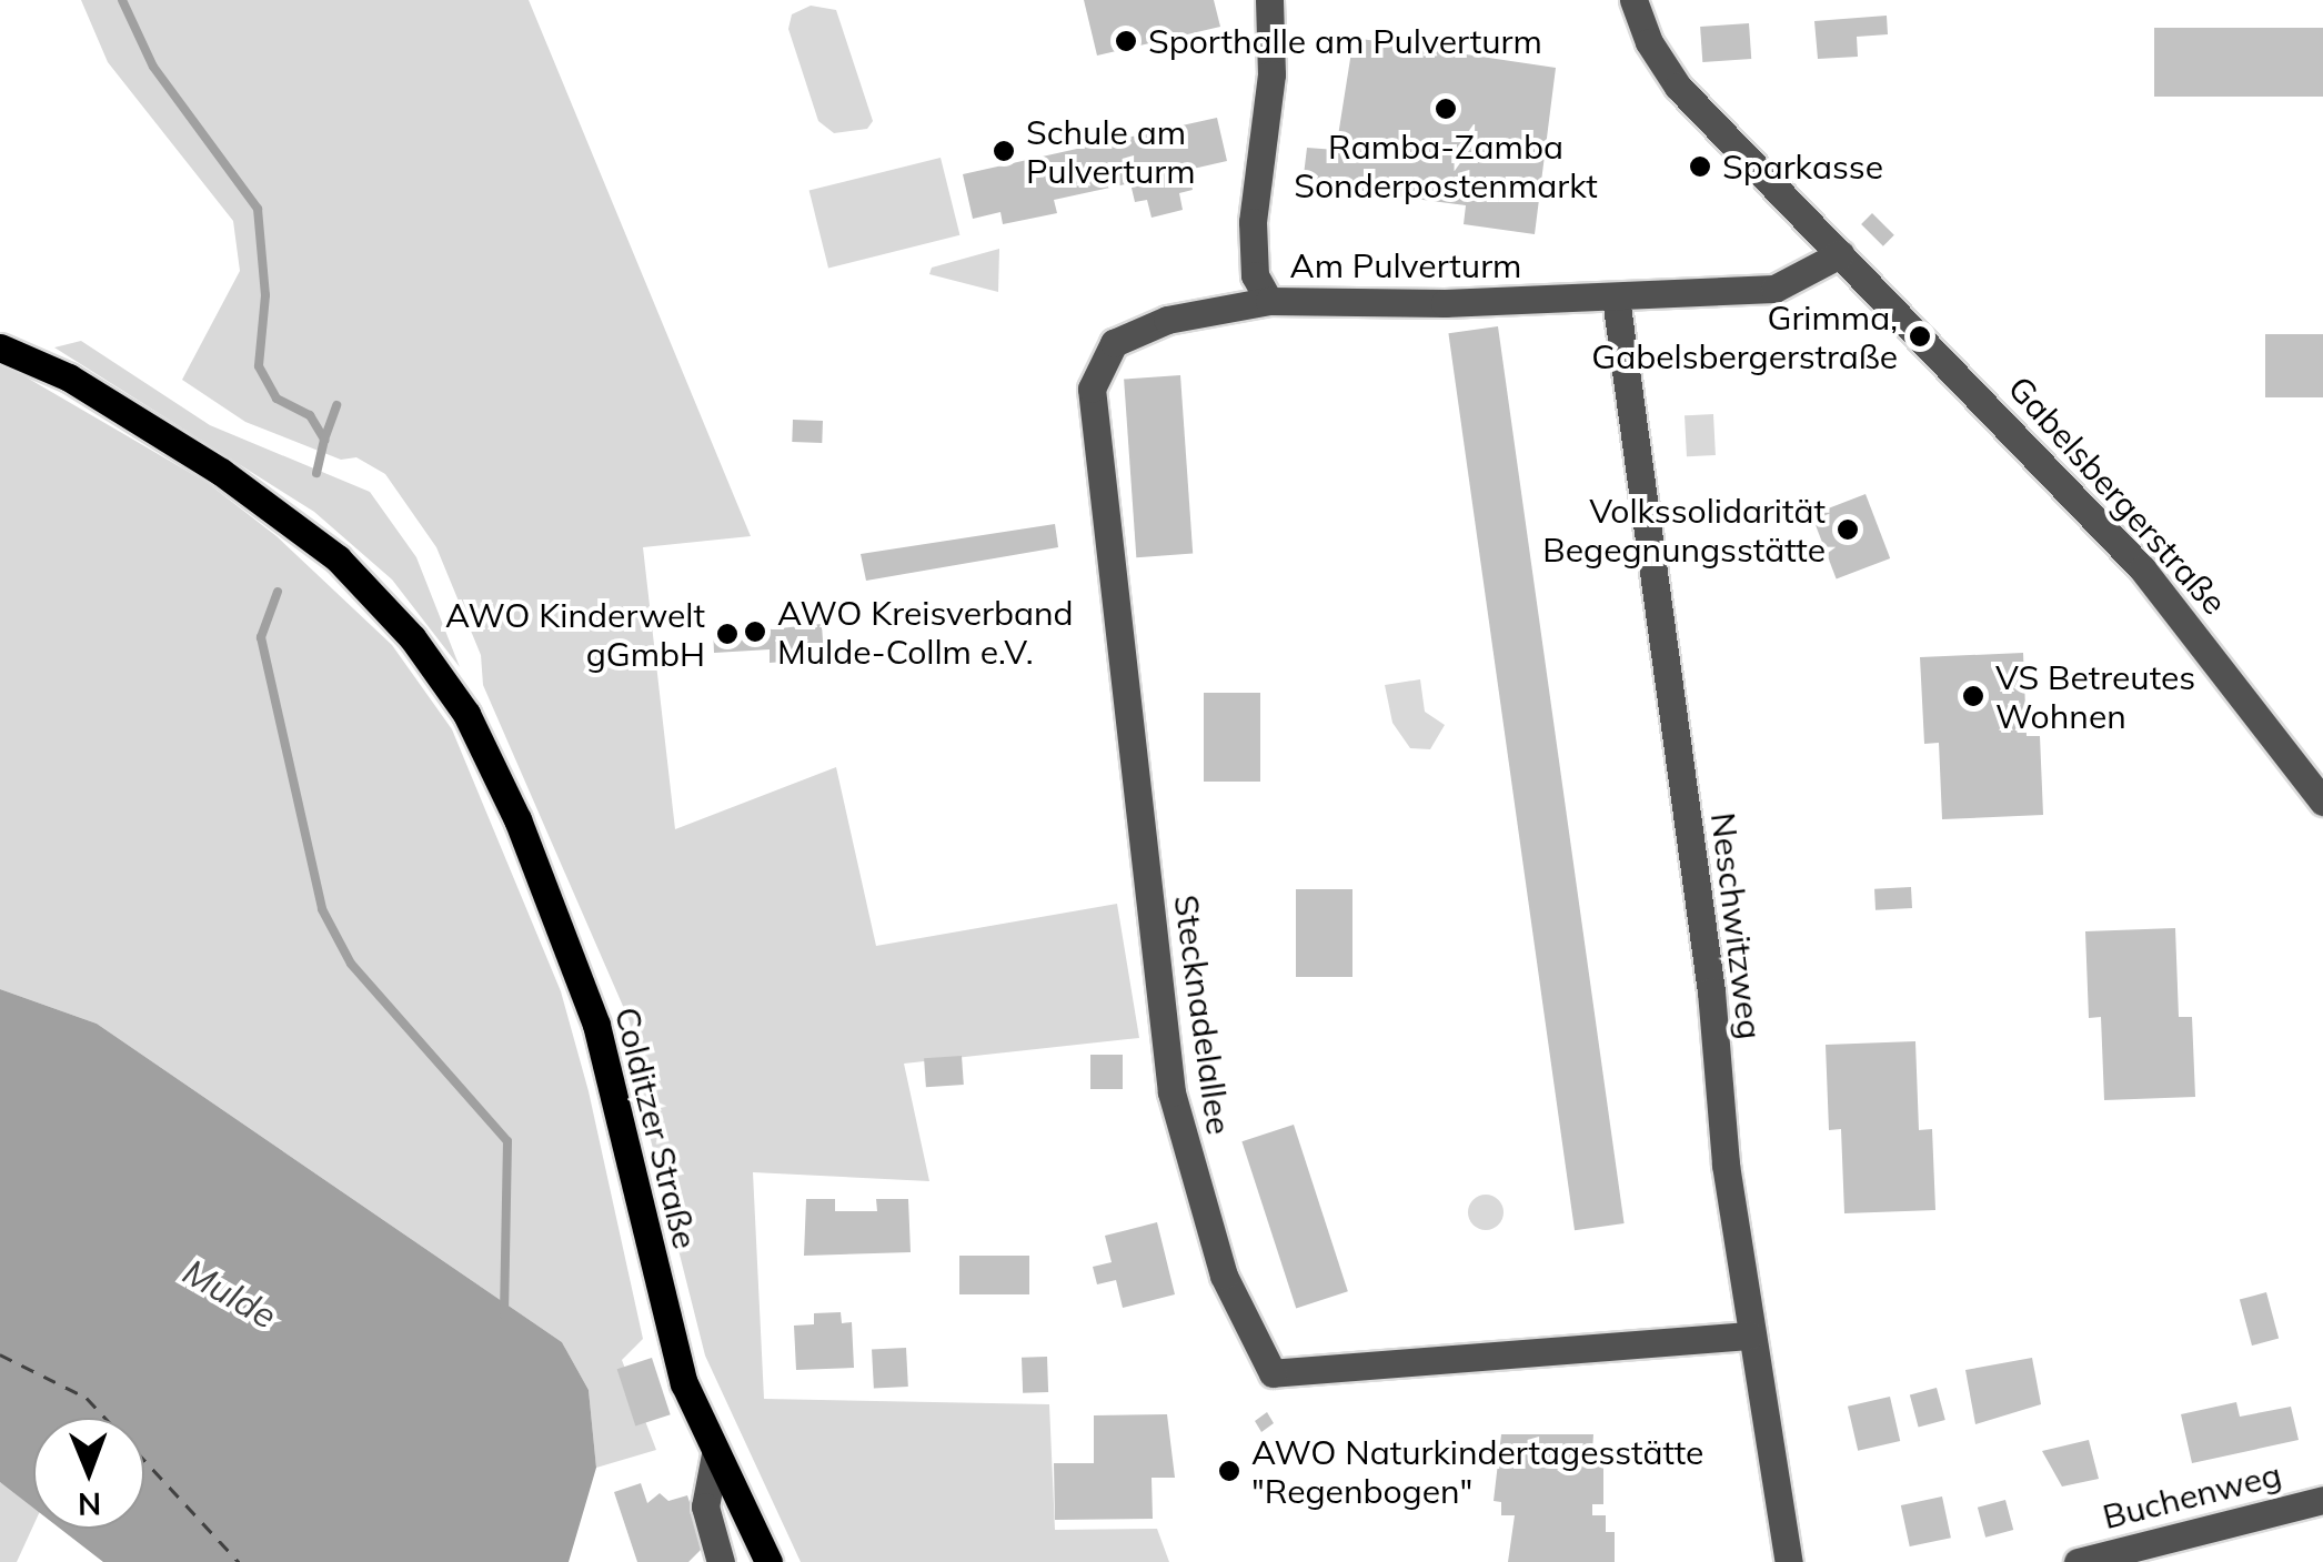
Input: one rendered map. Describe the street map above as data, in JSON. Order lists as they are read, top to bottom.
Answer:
{
  "streets": {
    "main road": ["Colditzer Straße"],
    "street": [
      "Am Pulverturm",
      "Gabelsbergerstraße",
      "Neschwitzweg",
      "Stecknadelallee",
      "Buchenweg"
    ]
  },
  "crossings": [
    ["Am Pulverturm", "Gabelsbergerstraße"],
    ["Am Pulverturm", "Neschwitzweg"],
    ["Am Pulverturm", "Stecknadelallee"],
    ["Neschwitzweg", "Stecknadelallee"]
  ],
  "water": ["Mulde"],
  "places": [
    "Sporthalle am Pulverturm",
    "Ramba-Zamba Sonderpostenmarkt",
    "Schule am Pulverturm",
    "Sparkasse",
    "Grimma, Gabelsbergerstraße",
    "Volkssolidarität Begegnungsstätte",
    "AWO Kreisverband Mulde-Collm e.V.",
    "AWO Kinderwelt gGmbH",
    "VS Betreutes Wohnen",
    "AWO Naturkindertagesstätte \"Regenbogen\""
  ],
  "north": "bottom"
}
